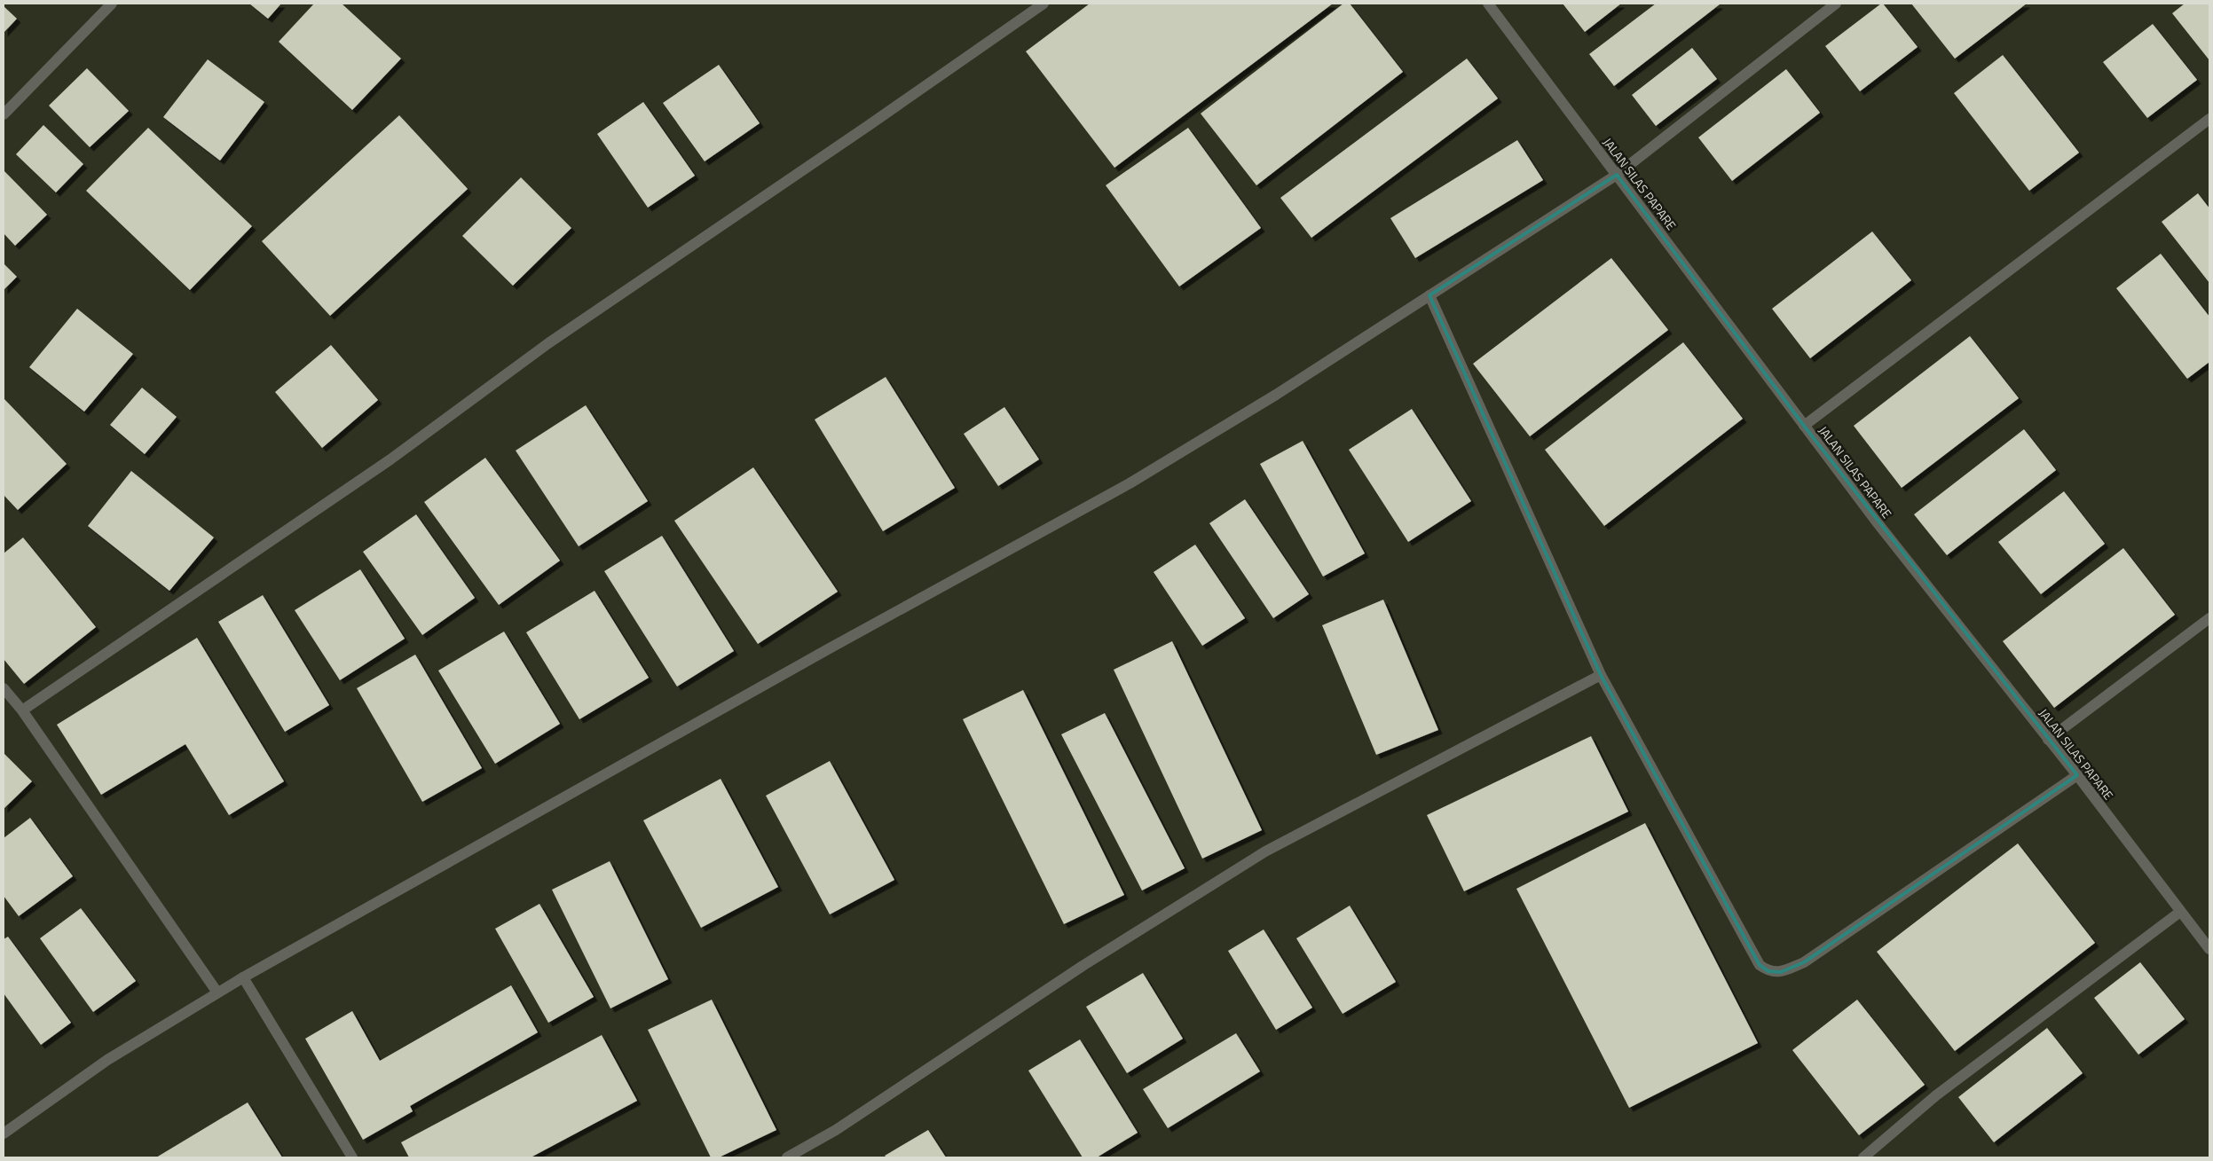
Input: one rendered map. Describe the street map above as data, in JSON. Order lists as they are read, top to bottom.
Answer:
{
  "streets": {
    "street": ["JALAN SILAS PAPARE"]
  }
}
